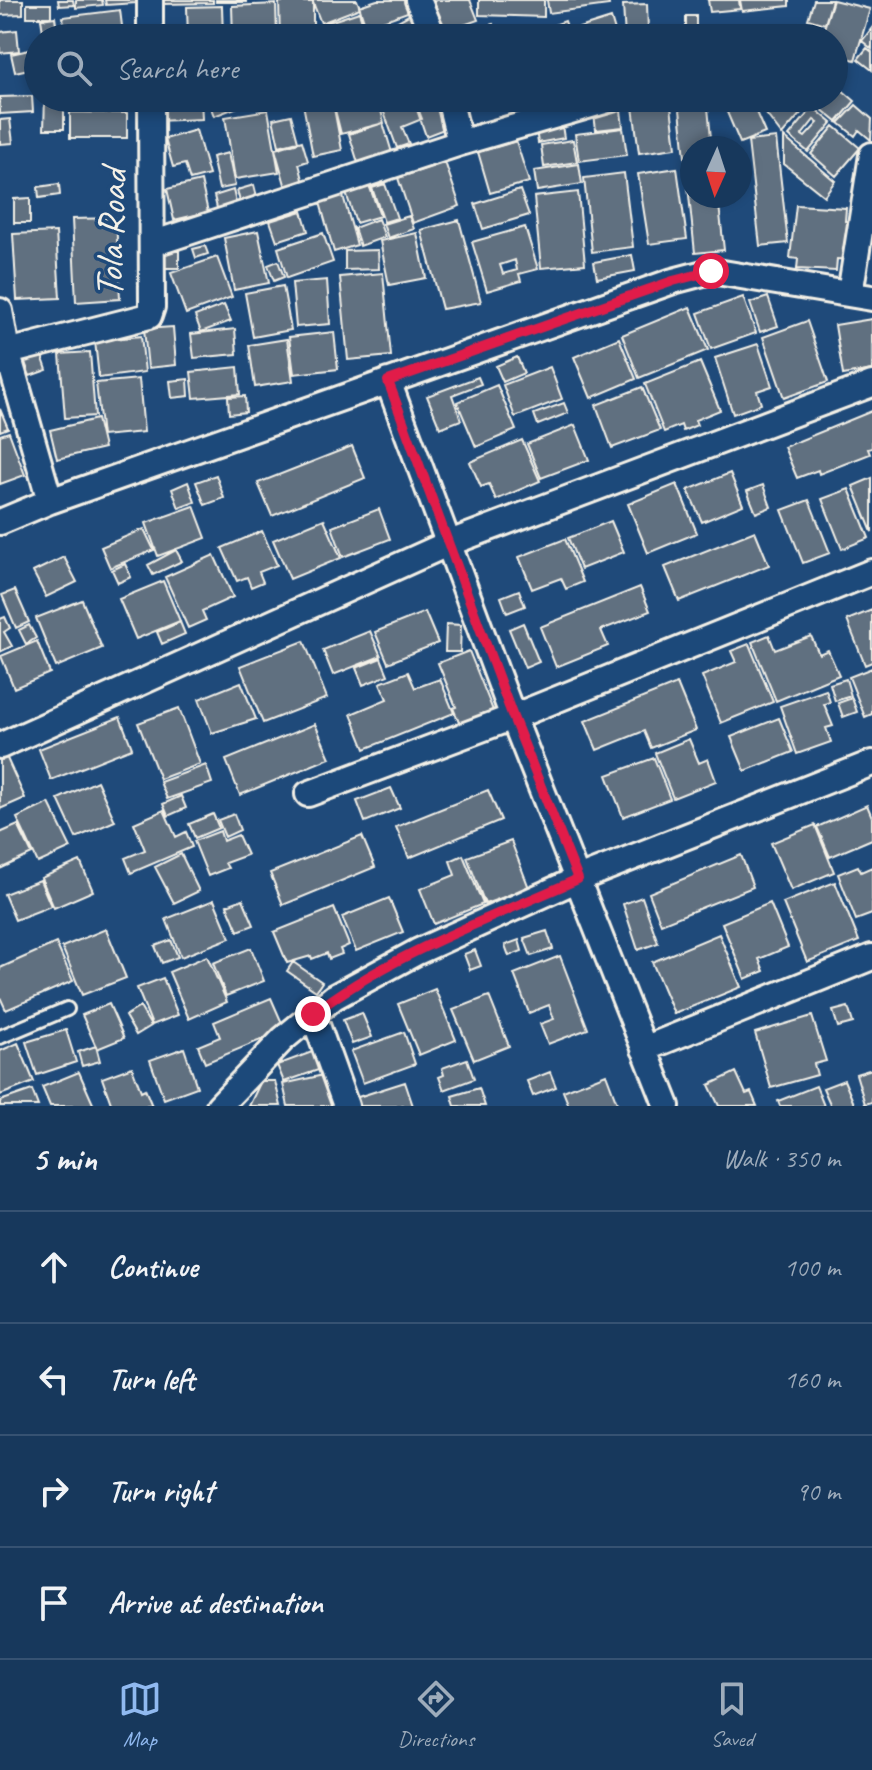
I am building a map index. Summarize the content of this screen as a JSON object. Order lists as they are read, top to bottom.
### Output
{
  "streets": {
    "street": ["Tola Road"]
  },
  "north": "bottom",
  "page": {
    "search": "Search here",
    "heading": ["5 min", "Walk · 350 m"],
    "list": [
      ["Continue", "100 m"],
      ["Turn left", "160 m"],
      ["Turn right", "90 m"],
      "Arrive at destination"
    ],
    "nav": ["Map", "Directions", "Saved"]
  }
}
